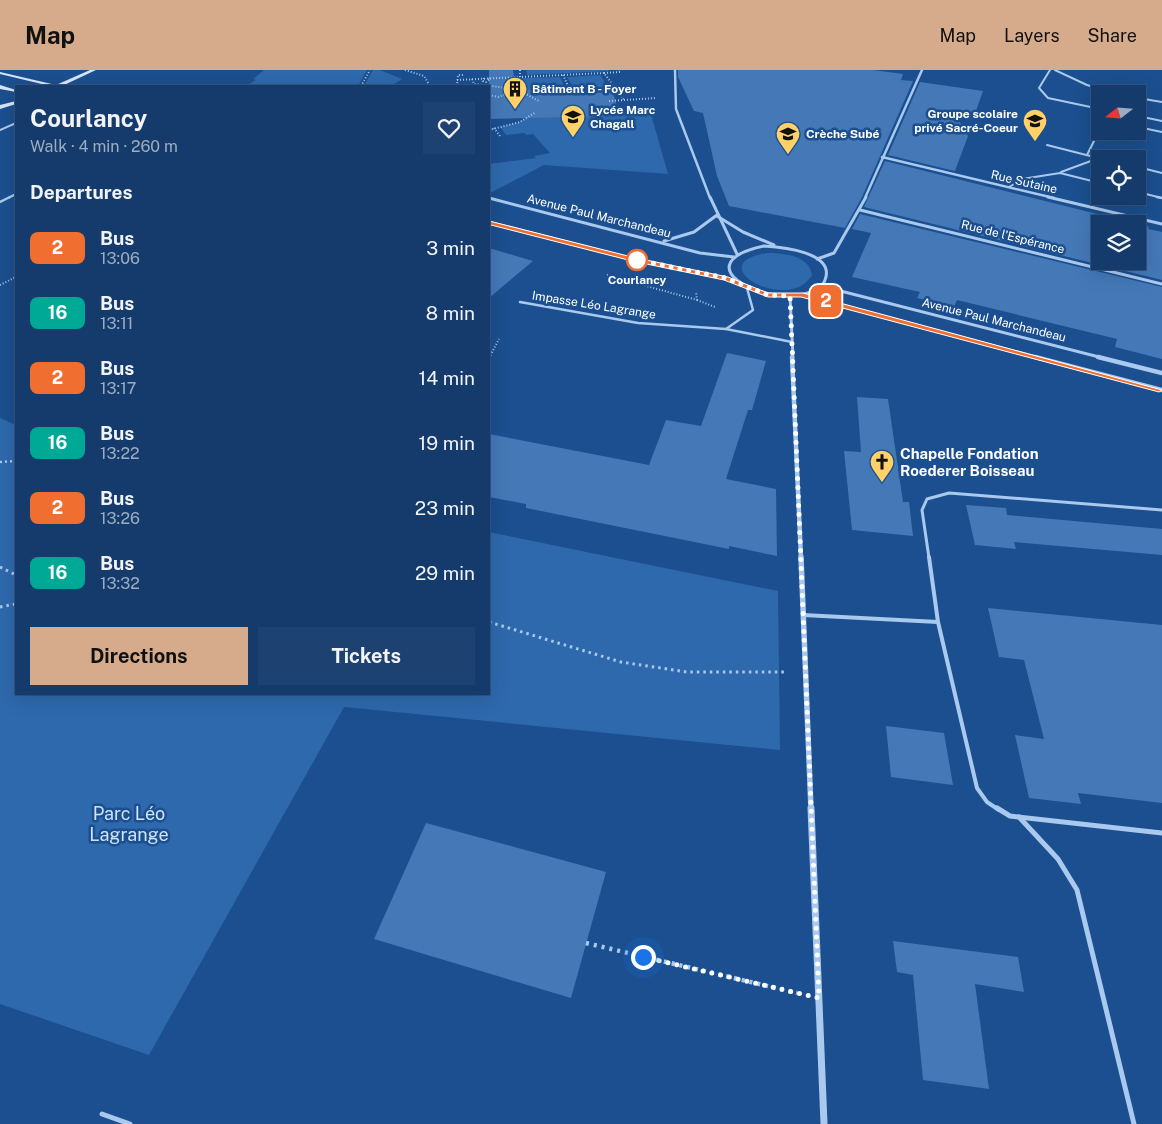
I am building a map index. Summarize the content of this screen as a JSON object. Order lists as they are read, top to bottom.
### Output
{
  "streets": {
    "street": ["Rue Sutaine", "Avenue Paul Marchandeau", "Rue de l'Espérance"],
    "lane": ["Impasse Léo Lagrange"]
  },
  "parks": ["Parc Léo Lagrange"],
  "places": {
    "building": ["Bâtiment B - Foyer"],
    "school or university": ["Lycée Marc Chagall", "Groupe scolaire privé Sacré-Coeur", "Crèche Subé"],
    "other": ["Courlancy"],
    "church": ["Chapelle Fondation Roederer Boisseau"]
  },
  "lines": ["bus line 2"],
  "north": "left",
  "page": {
    "header": "Map",
    "nav": ["Map", "Layers", "Share"],
    "on_map": "2",
    "heading": [
      ["Courlancy", "Walk · 4 min · 260 m"],
      "Departures"
    ],
    "list": [
      {
        "mark": "2",
        "name": "Bus",
        "note": "13:06",
        "value": "3 min"
      },
      {
        "mark": "16",
        "name": "Bus",
        "note": "13:11",
        "value": "8 min"
      },
      {
        "mark": "2",
        "name": "Bus",
        "note": "13:17",
        "value": "14 min"
      },
      {
        "mark": "16",
        "name": "Bus",
        "note": "13:22",
        "value": "19 min"
      },
      {
        "mark": "2",
        "name": "Bus",
        "note": "13:26",
        "value": "23 min"
      },
      {
        "mark": "16",
        "name": "Bus",
        "note": "13:32",
        "value": "29 min"
      }
    ],
    "buttons": ["Directions", "Tickets"]
  }
}
